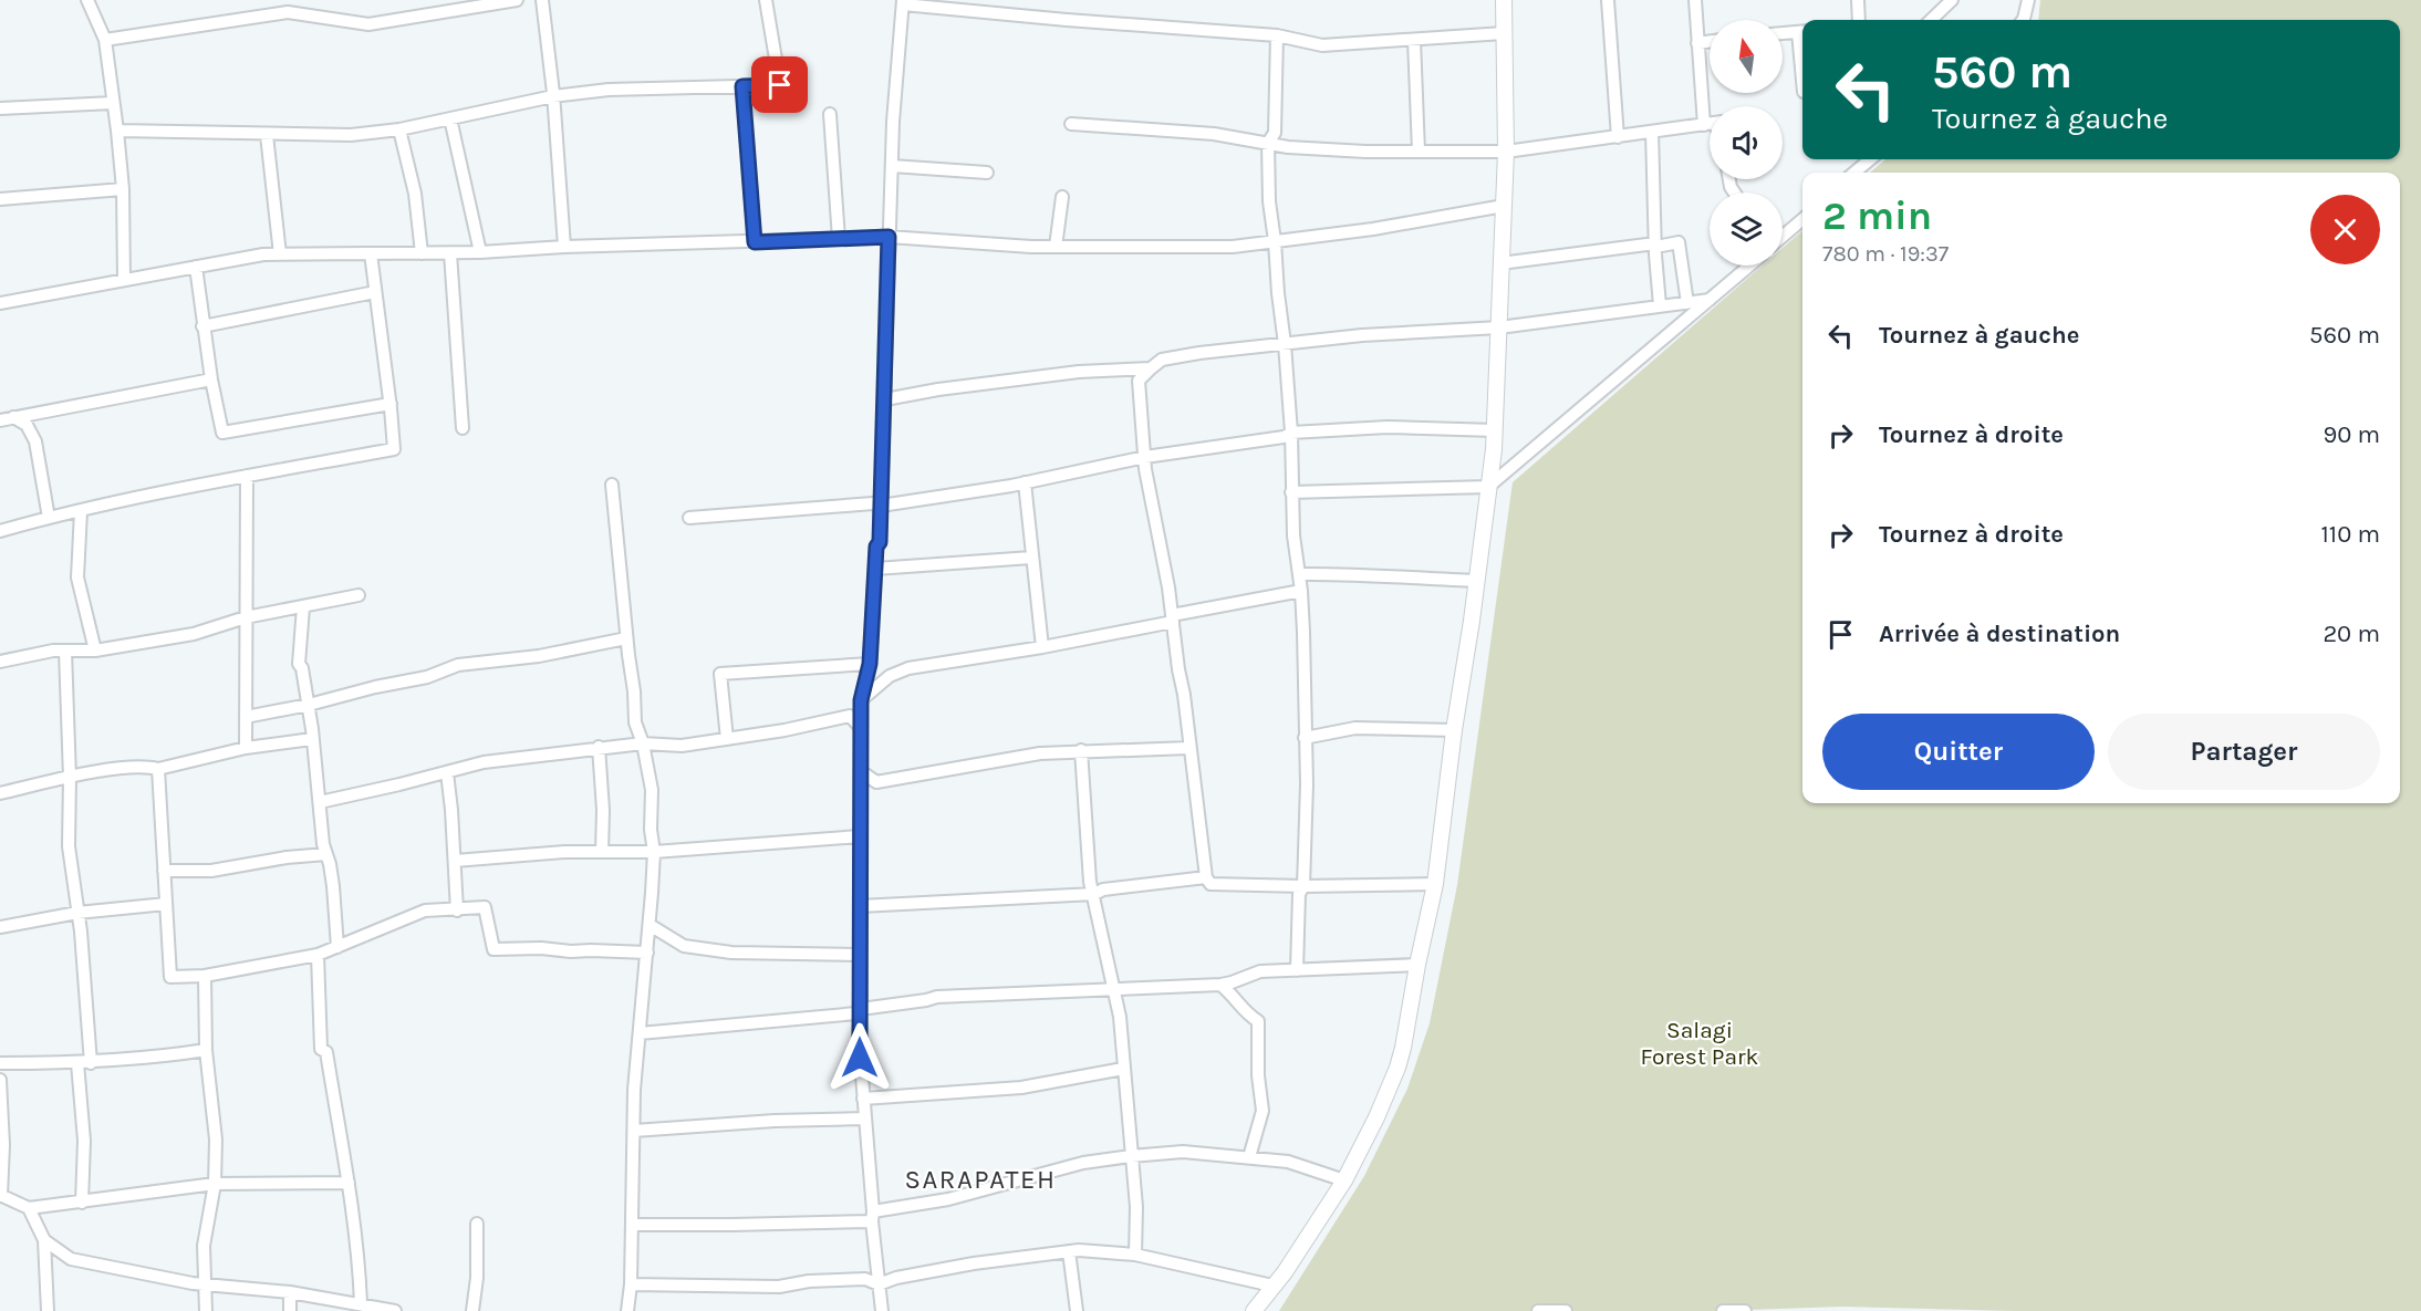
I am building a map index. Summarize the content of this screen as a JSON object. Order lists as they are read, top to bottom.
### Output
{
  "districts": ["SARAPATEH"],
  "parks": ["Salagi Forest Park"],
  "north": "top",
  "page": {
    "turn": ["560 m", "Tournez à gauche"],
    "heading": ["2 min", "780 m · 19:37"],
    "list": [
      {
        "name": "Tournez à gauche",
        "value": "560 m"
      },
      {
        "name": "Tournez à droite",
        "value": "90 m"
      },
      {
        "name": "Tournez à droite",
        "value": "110 m"
      },
      {
        "name": "Arrivée à destination",
        "value": "20 m"
      }
    ],
    "buttons": ["Quitter", "Partager"]
  }
}
